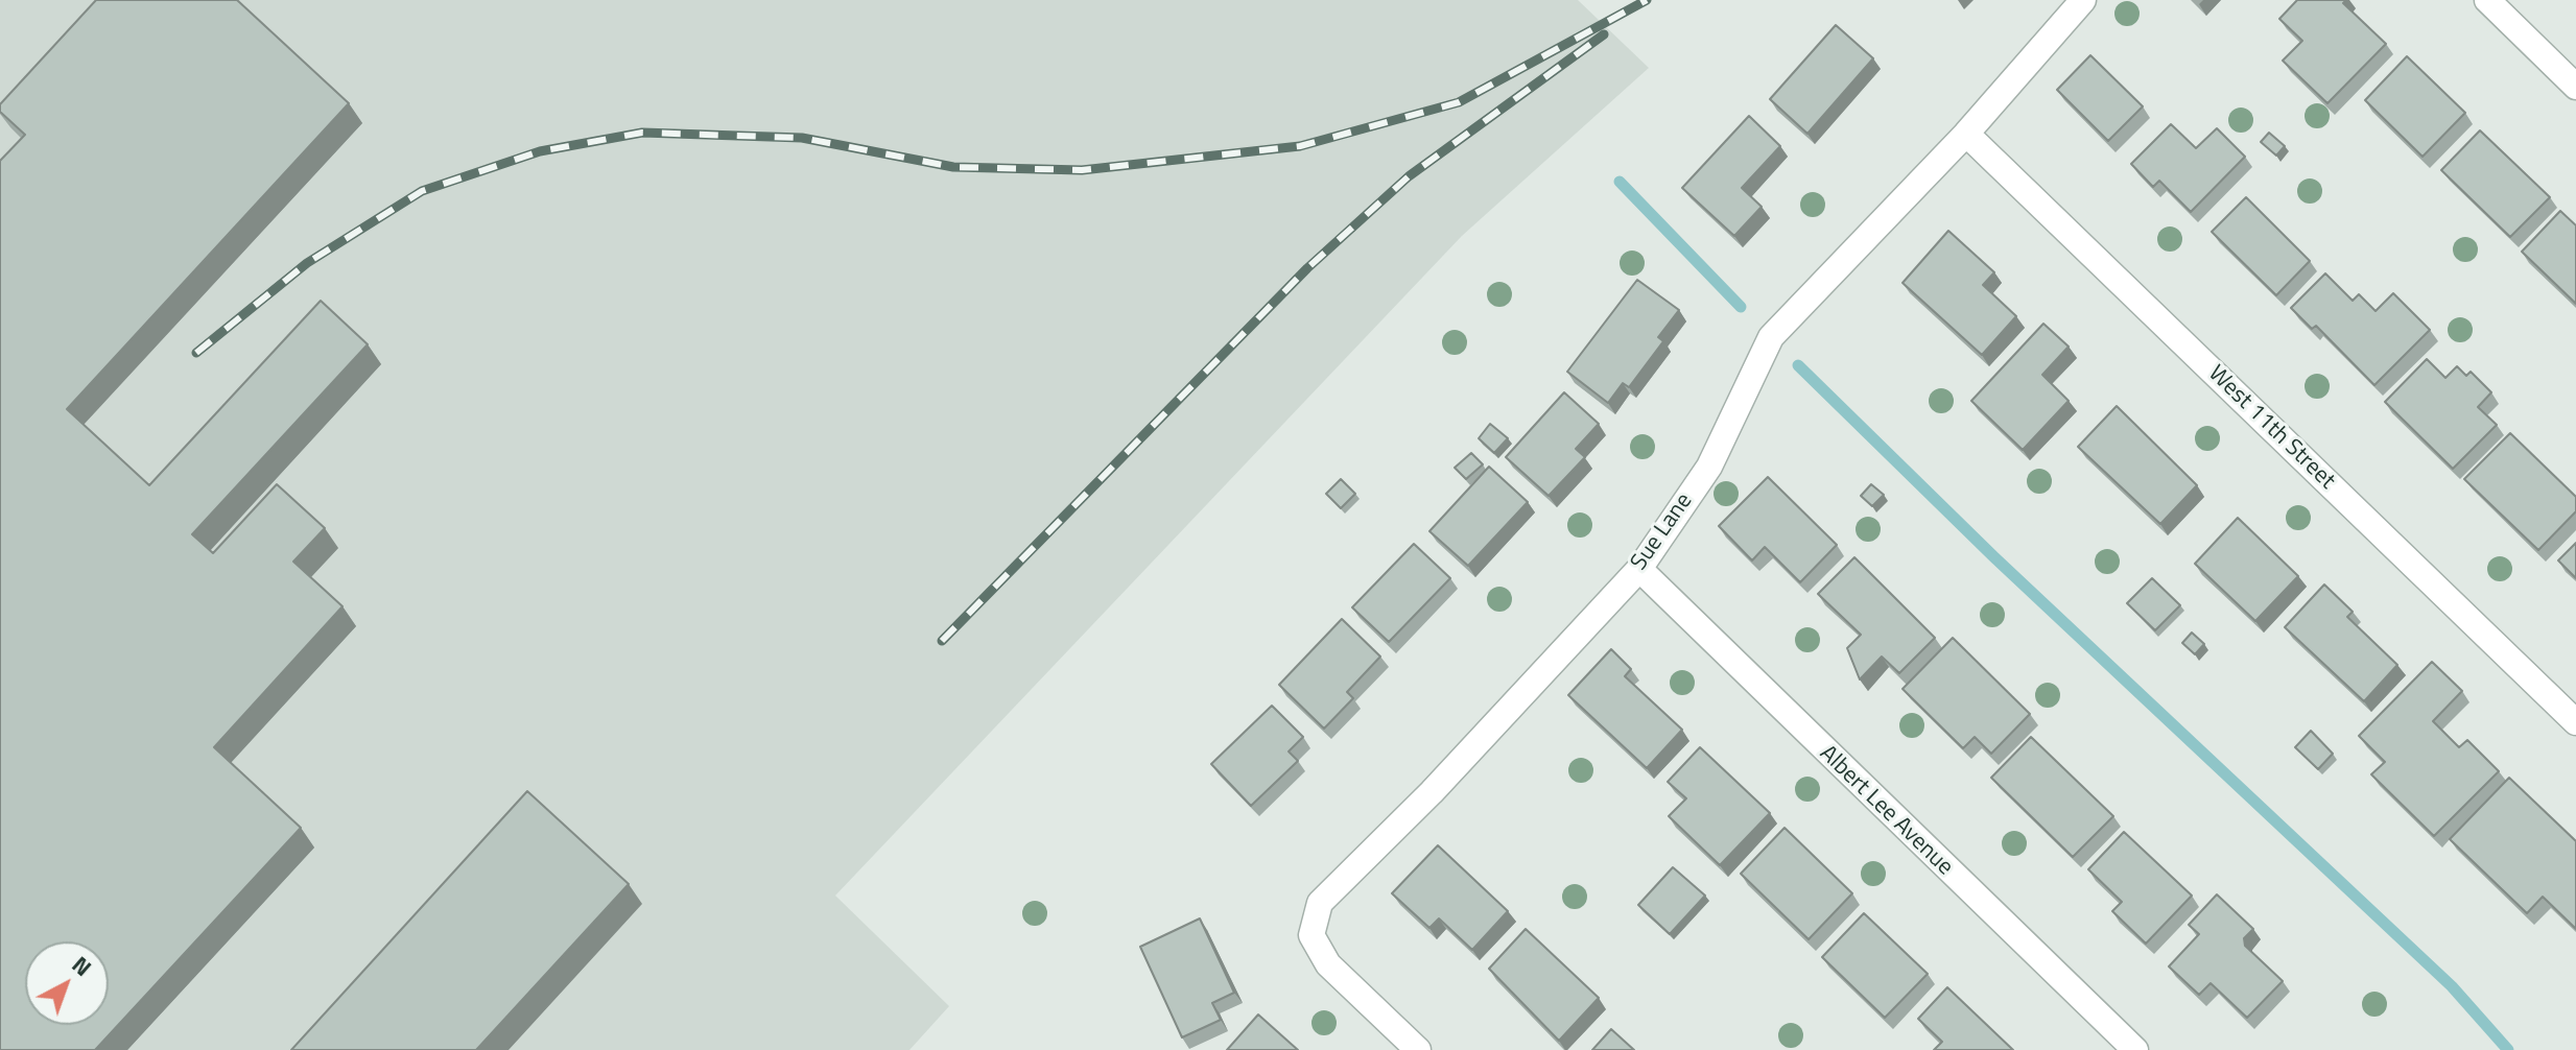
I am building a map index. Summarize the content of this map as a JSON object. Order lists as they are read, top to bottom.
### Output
{
  "streets": {
    "street": ["West 11th Street", "Sue Lane", "Albert Lee Avenue"]
  },
  "crossings": [
    ["West 11th Street", "Sue Lane"],
    ["Sue Lane", "Albert Lee Avenue"]
  ],
  "north": "top right"
}
